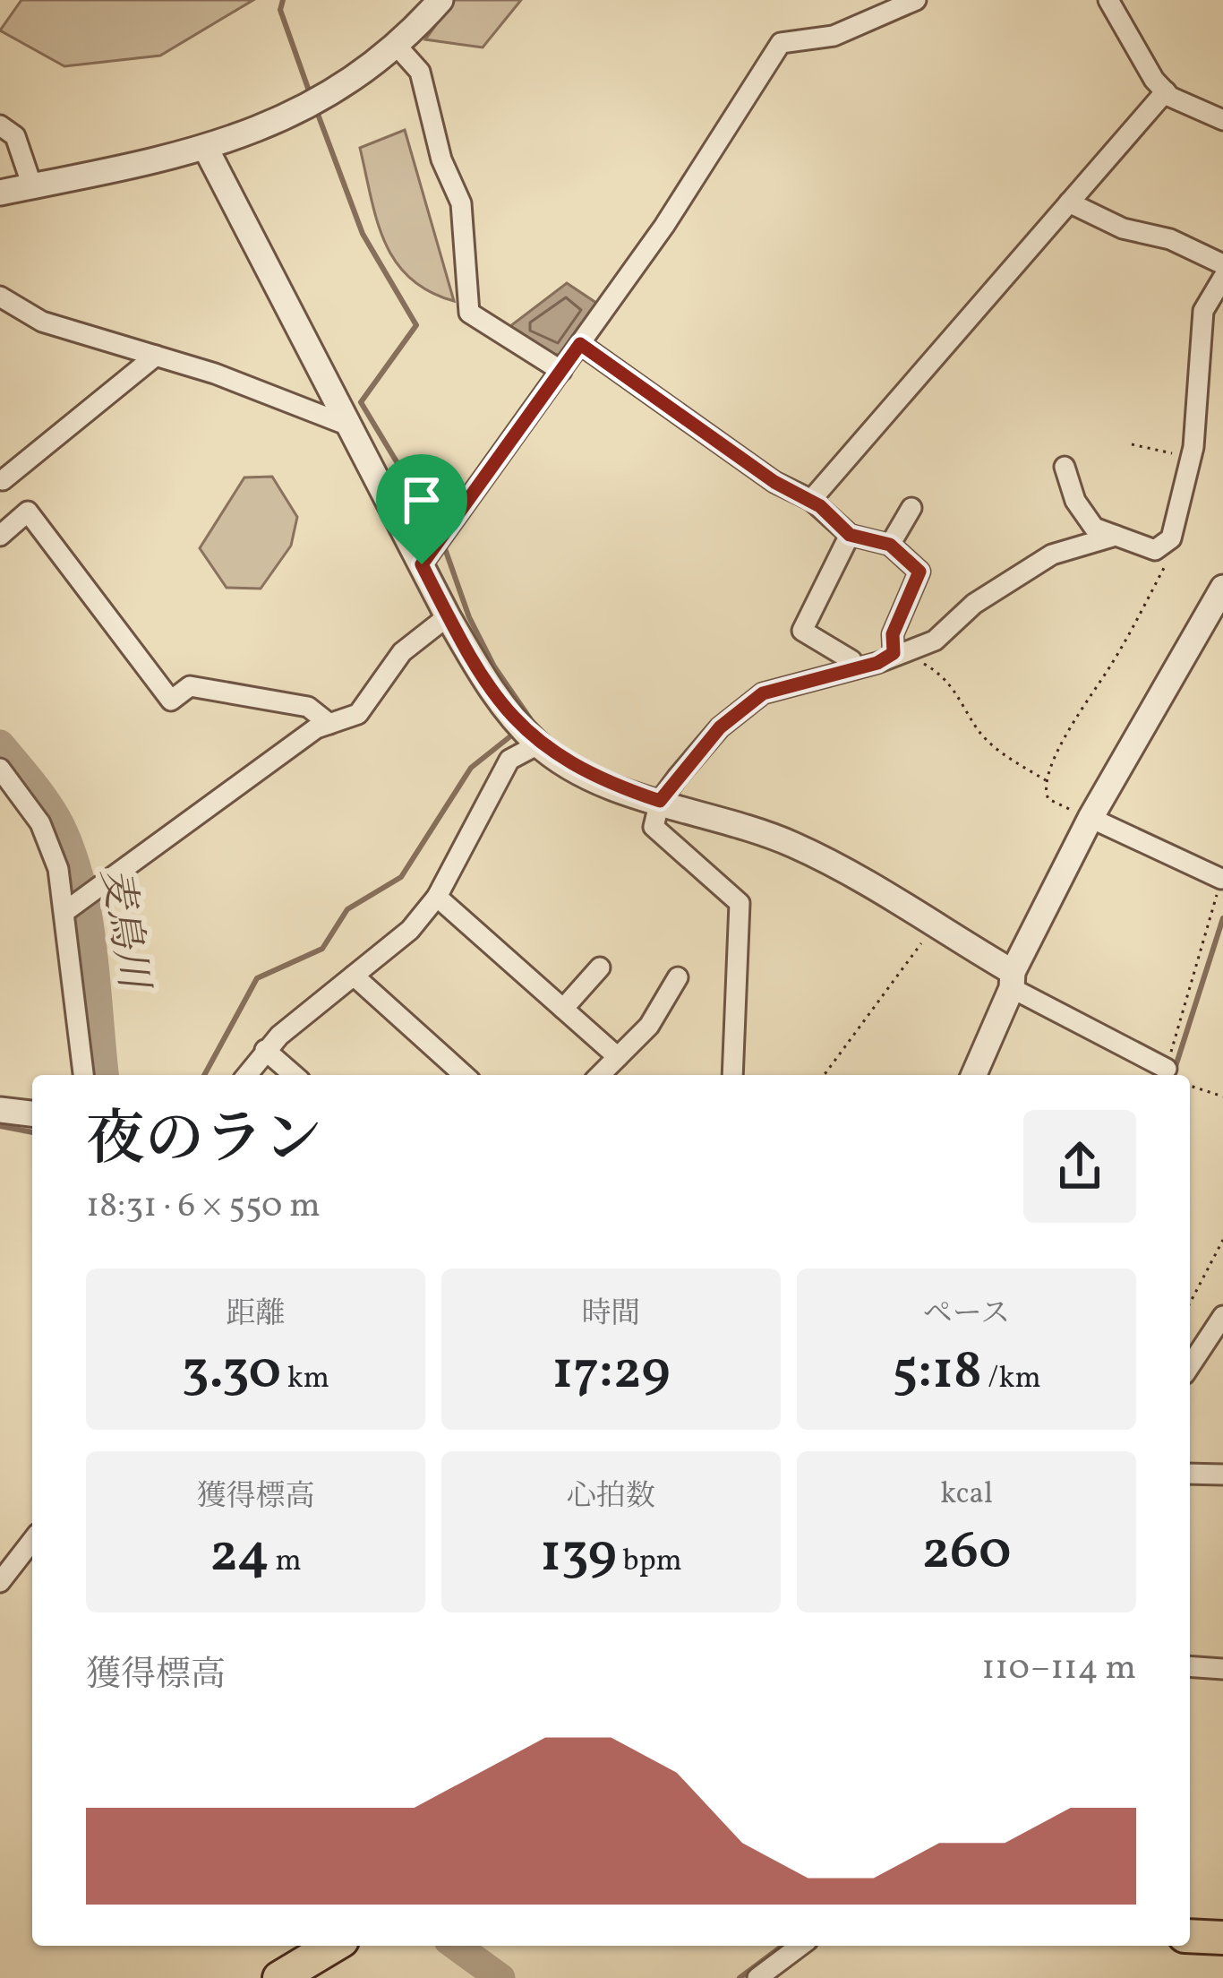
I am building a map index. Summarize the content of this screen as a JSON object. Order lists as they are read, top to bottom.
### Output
{
  "water": ["麦鳥川"],
  "page": {
    "heading": ["夜のラン", "18:31 · 6 × 550 m"],
    "stats": [
      ["距離", "3.30 km"],
      ["時間", "17:29"],
      ["ペース", "5:18 /km"],
      ["獲得標高", "24 m"],
      ["心拍数", "139 bpm"],
      ["kcal", "260"]
    ],
    "chart": ["獲得標高", "110–114 m"]
  }
}
